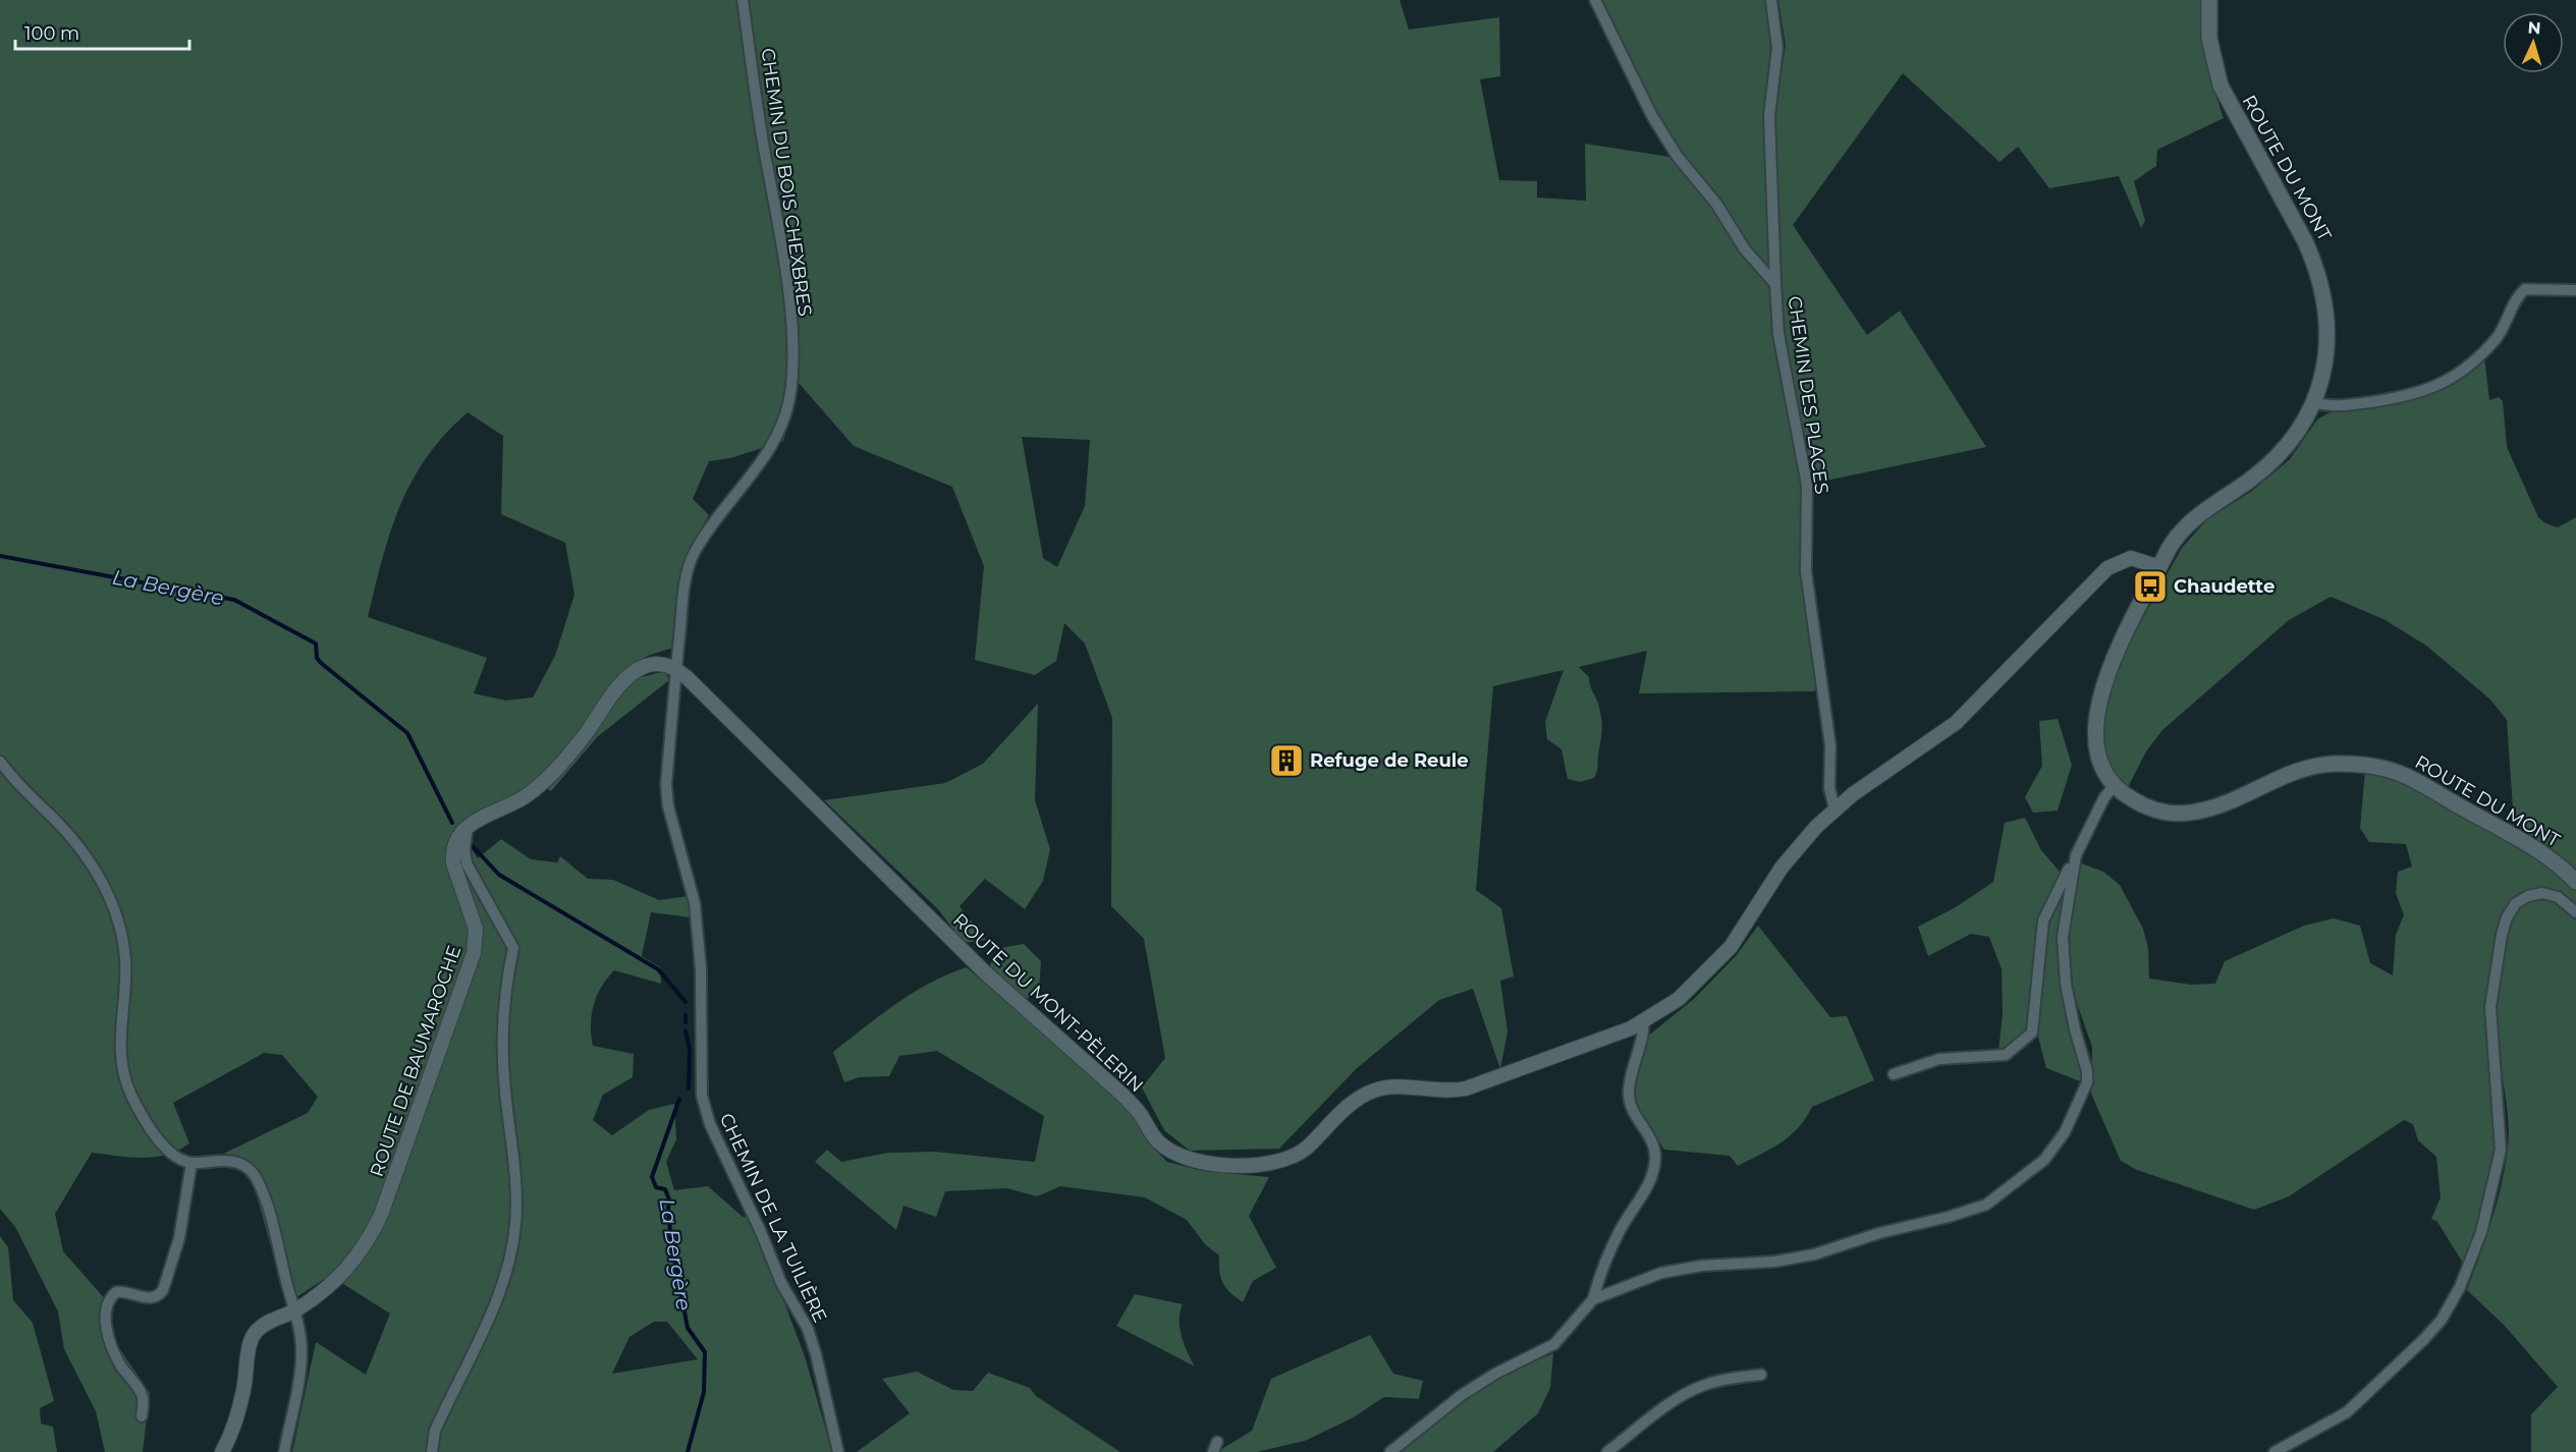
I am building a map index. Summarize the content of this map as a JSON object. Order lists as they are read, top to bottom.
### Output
{
  "streets": {
    "main road": ["ROUTE DU MONT"],
    "street": [
      "CHEMIN DU BOIS CHEXBRES",
      "CHEMIN DES PLACES",
      "ROUTE DU MONT-PÈLERIN",
      "ROUTE DE BAUMAROCHE",
      "CHEMIN DE LA TUILIÈRE"
    ]
  },
  "crossings": [
    ["ROUTE DU MONT", "ROUTE DU MONT-PÈLERIN"],
    ["CHEMIN DU BOIS CHEXBRES", "ROUTE DU MONT-PÈLERIN"],
    ["CHEMIN DU BOIS CHEXBRES", "CHEMIN DE LA TUILIÈRE"],
    ["CHEMIN DES PLACES", "ROUTE DU MONT-PÈLERIN"],
    ["ROUTE DU MONT-PÈLERIN", "CHEMIN DE LA TUILIÈRE"]
  ],
  "water": ["La Bergère"],
  "places": {
    "bus stop": ["Chaudette"],
    "building": ["Refuge de Reule"]
  },
  "scale_bar": "100 m",
  "north": "top"
}
